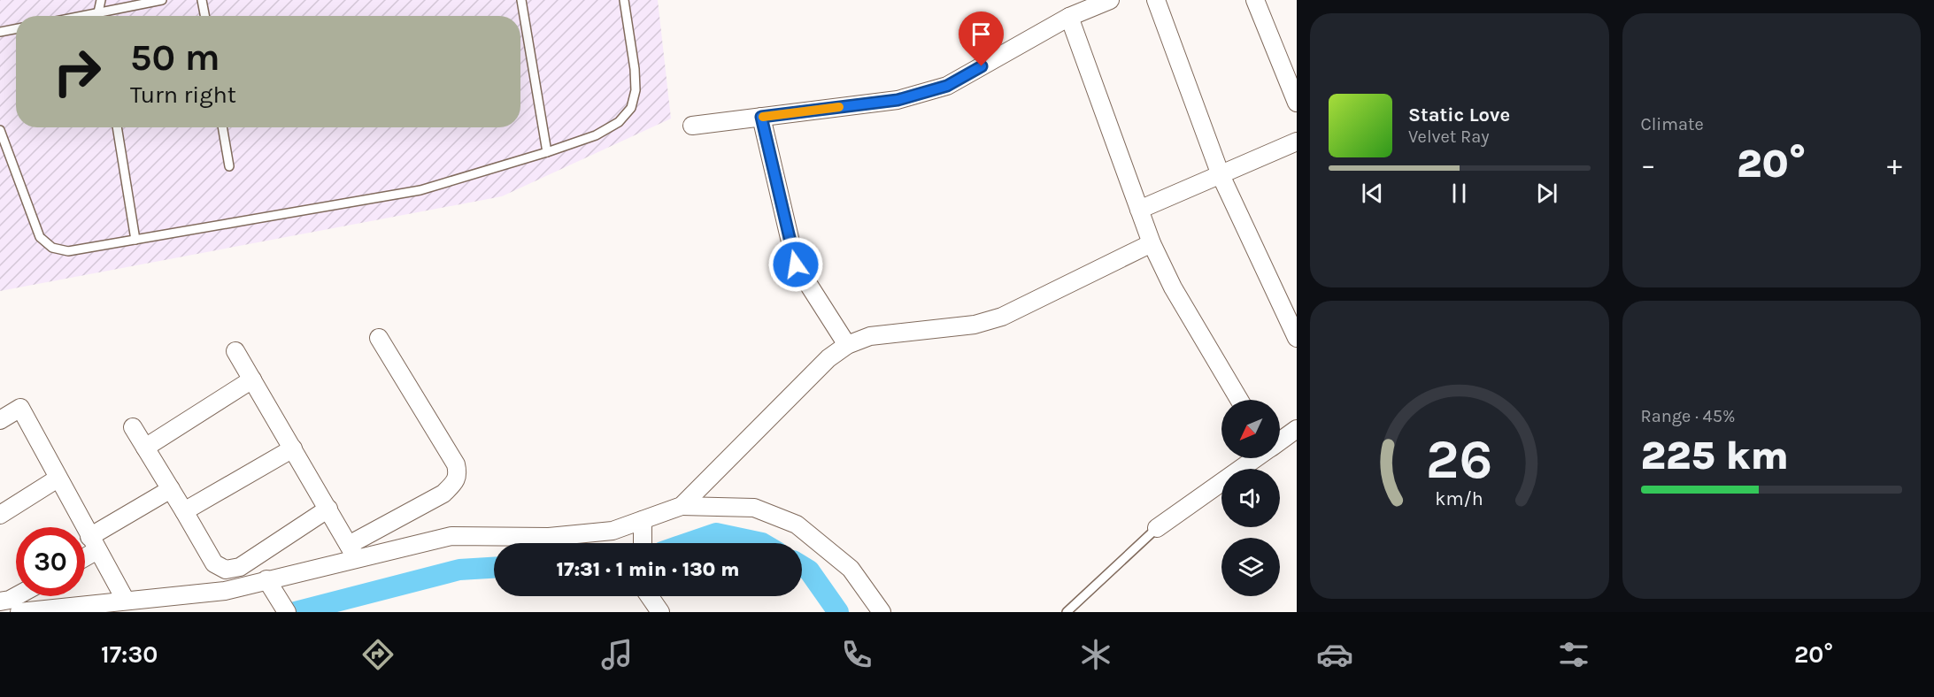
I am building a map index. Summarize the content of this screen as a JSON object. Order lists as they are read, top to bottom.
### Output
{
  "north": "bottom left",
  "page": {
    "tile": [
      "Climate",
      ["Range · 45%", "225 km"]
    ],
    "turn": ["50 m", "Turn right"],
    "song": ["Static Love", "Velvet Ray"],
    "heat": ["−", "20°", "+"],
    "limit": "30",
    "trip": "17:31 · 1 min · 130 m",
    "tabs": ["17:30", "20°"],
    "gauge": ["26", "km/h"]
  }
}
